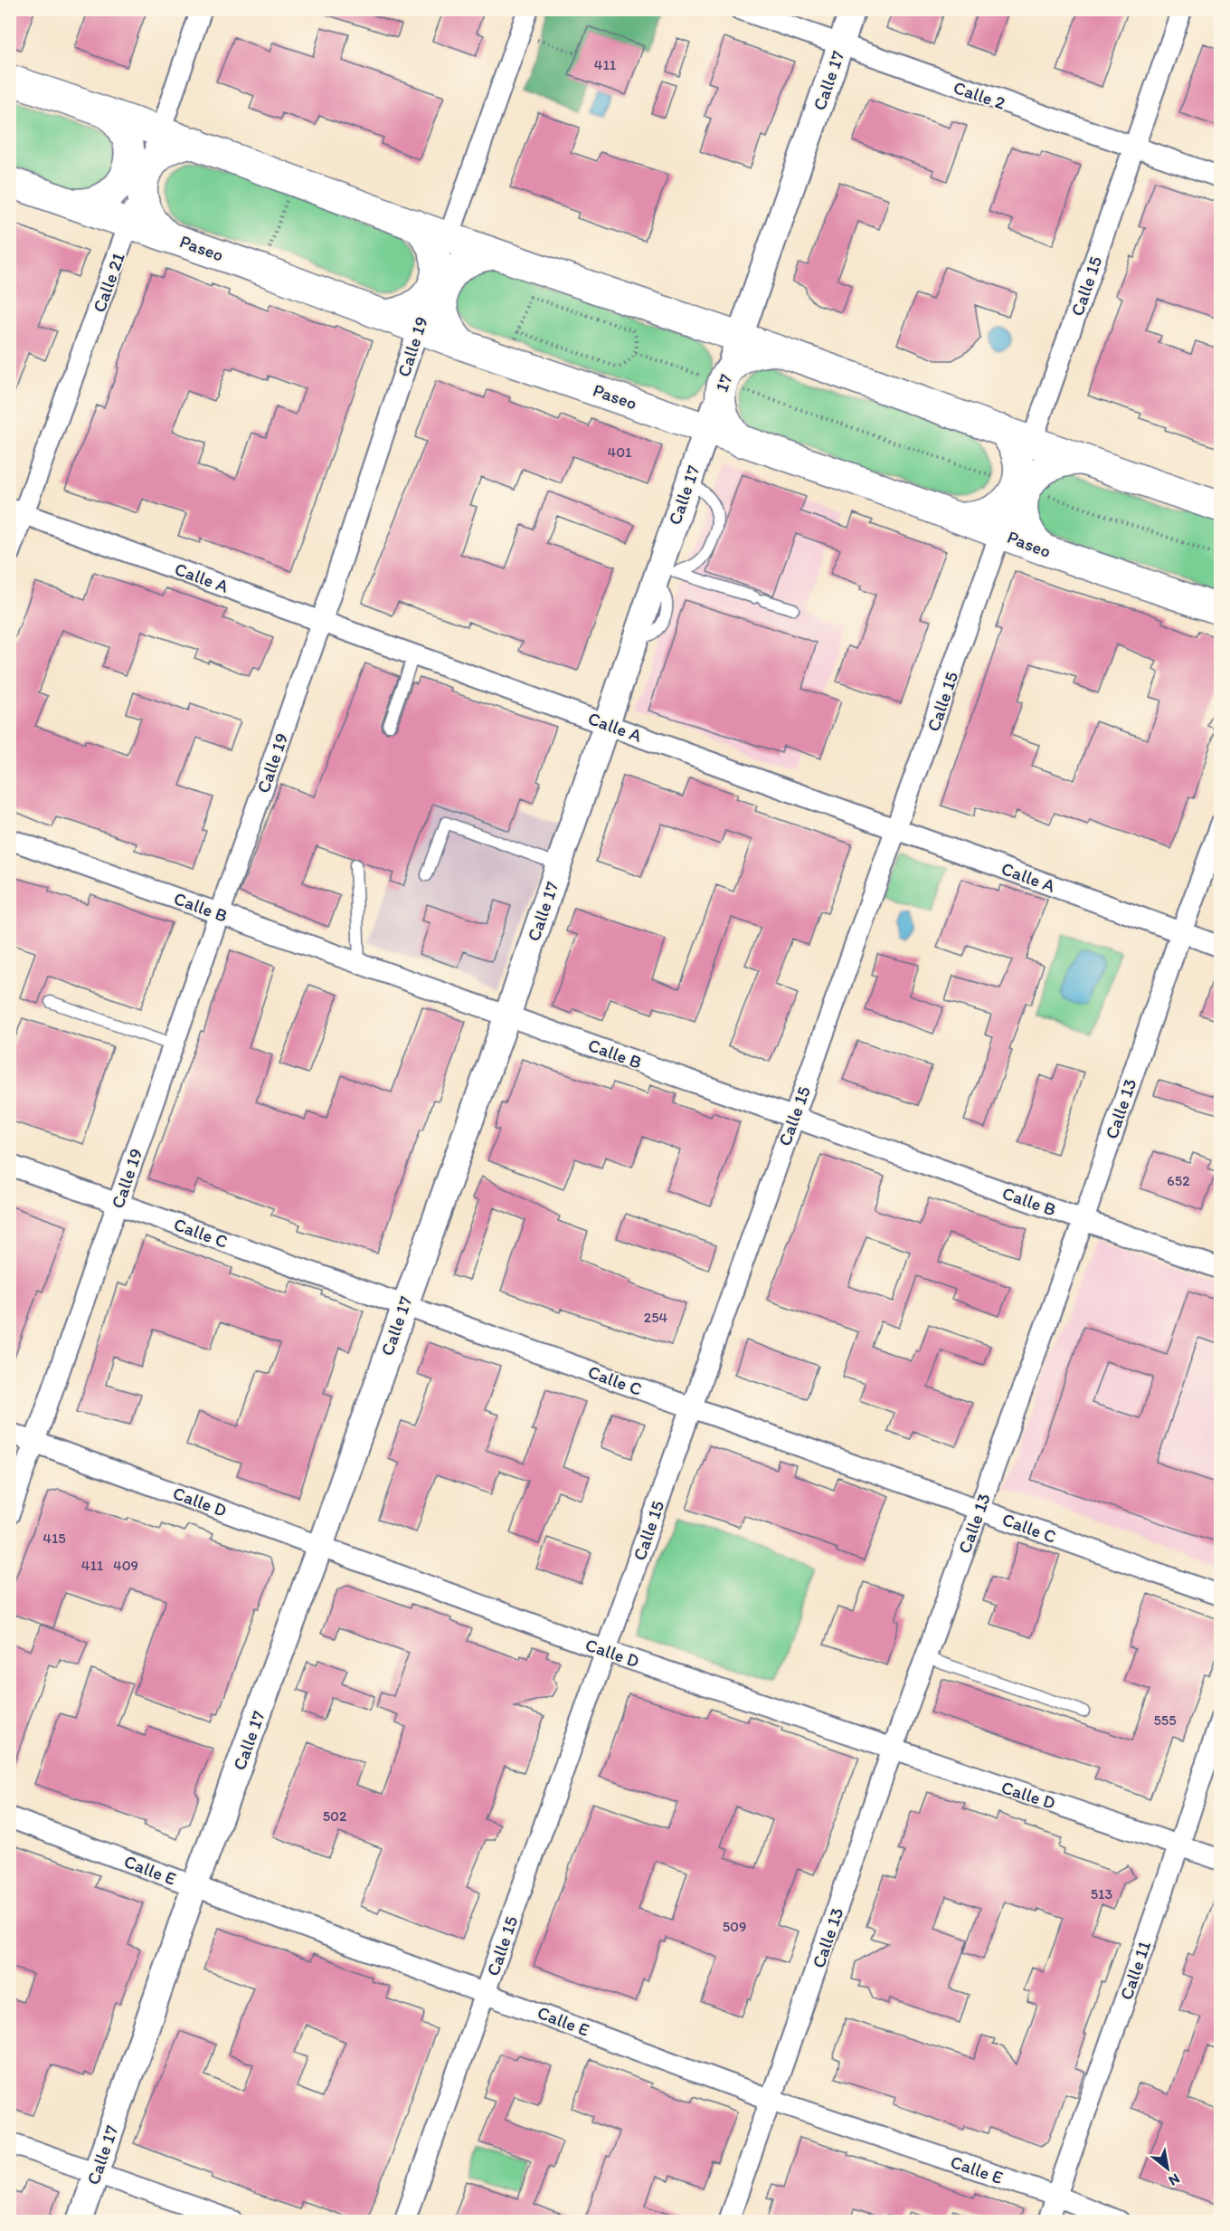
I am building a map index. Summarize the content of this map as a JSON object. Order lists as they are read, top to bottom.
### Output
{
  "streets": {
    "main road": ["Paseo"],
    "street": [
      "Calle 17",
      "Calle 2",
      "Calle 21",
      "Calle 15",
      "Calle 19",
      "17",
      "Calle A",
      "Calle B",
      "Calle 13",
      "Calle C",
      "Calle D",
      "Calle E",
      "Calle 11"
    ]
  },
  "crossings": [
    ["Calle 17", "Calle 2"],
    ["Calle 17", "Paseo"],
    ["Calle 17", "17"],
    ["Calle 17", "Calle A"],
    ["Calle 17", "Calle B"],
    ["Calle 17", "Calle C"],
    ["Calle 17", "Calle D"],
    ["Calle 17", "Calle E"],
    ["Calle 2", "Calle 15"],
    ["Paseo", "Calle 21"],
    ["Paseo", "Calle 15"],
    ["Paseo", "Calle 19"],
    ["Paseo", "17"],
    ["Calle 21", "Calle A"],
    ["Calle 15", "Calle A"],
    ["Calle 15", "Calle B"],
    ["Calle 15", "Calle C"],
    ["Calle 15", "Calle D"],
    ["Calle 15", "Calle E"],
    ["Calle 19", "Calle A"],
    ["Calle 19", "Calle B"],
    ["Calle 19", "Calle C"],
    ["Calle 19", "Calle D"],
    ["Calle A", "Calle 13"],
    ["Calle B", "Calle 13"],
    ["Calle 13", "Calle C"],
    ["Calle 13", "Calle D"],
    ["Calle 13", "Calle E"],
    ["Calle D", "Calle 11"],
    ["Calle E", "Calle 11"]
  ],
  "house_numbers": [
    "411",
    "401",
    "652",
    "254",
    "415",
    "411",
    "409",
    "555",
    "502",
    "513",
    "509"
  ],
  "north": "bottom right"
}
